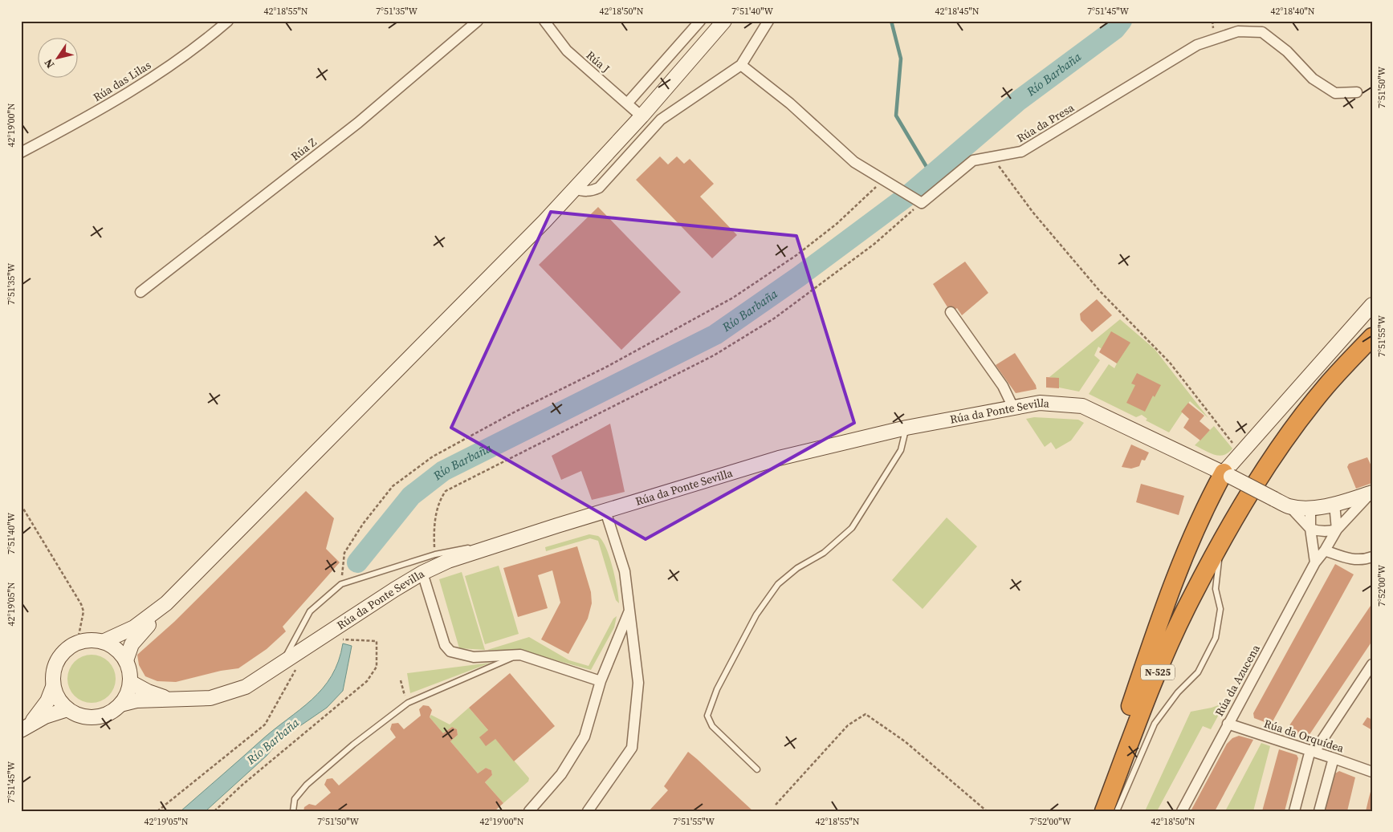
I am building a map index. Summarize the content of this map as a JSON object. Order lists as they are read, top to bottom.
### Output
{
  "streets": {
    "highway": ["N-525"],
    "street": [
      "Rúa J",
      "Rúa das Lilas",
      "Rúa da Presa",
      "Rúa Z",
      "Rúa da Ponte Sevilla",
      "Rúa da Azucena",
      "Rúa da Orquídea"
    ]
  },
  "crossings": [
    ["Rúa da Ponte Sevilla", "N-525"],
    ["Rúa da Azucena", "Rúa da Orquídea"]
  ],
  "water": ["Río Barbaña"],
  "north": "bottom left",
  "coordinates": [
    "42°18'55\"N",
    "7°51'35\"W",
    "42°18'50\"N",
    "7°51'40\"W",
    "42°18'45\"N",
    "7°51'45\"W",
    "42°18'40\"N",
    "7°51'50\"W",
    "42°19'00\"N",
    "7°51'55\"W",
    "7°52'00\"W",
    "42°19'05\"N"
  ]
}
